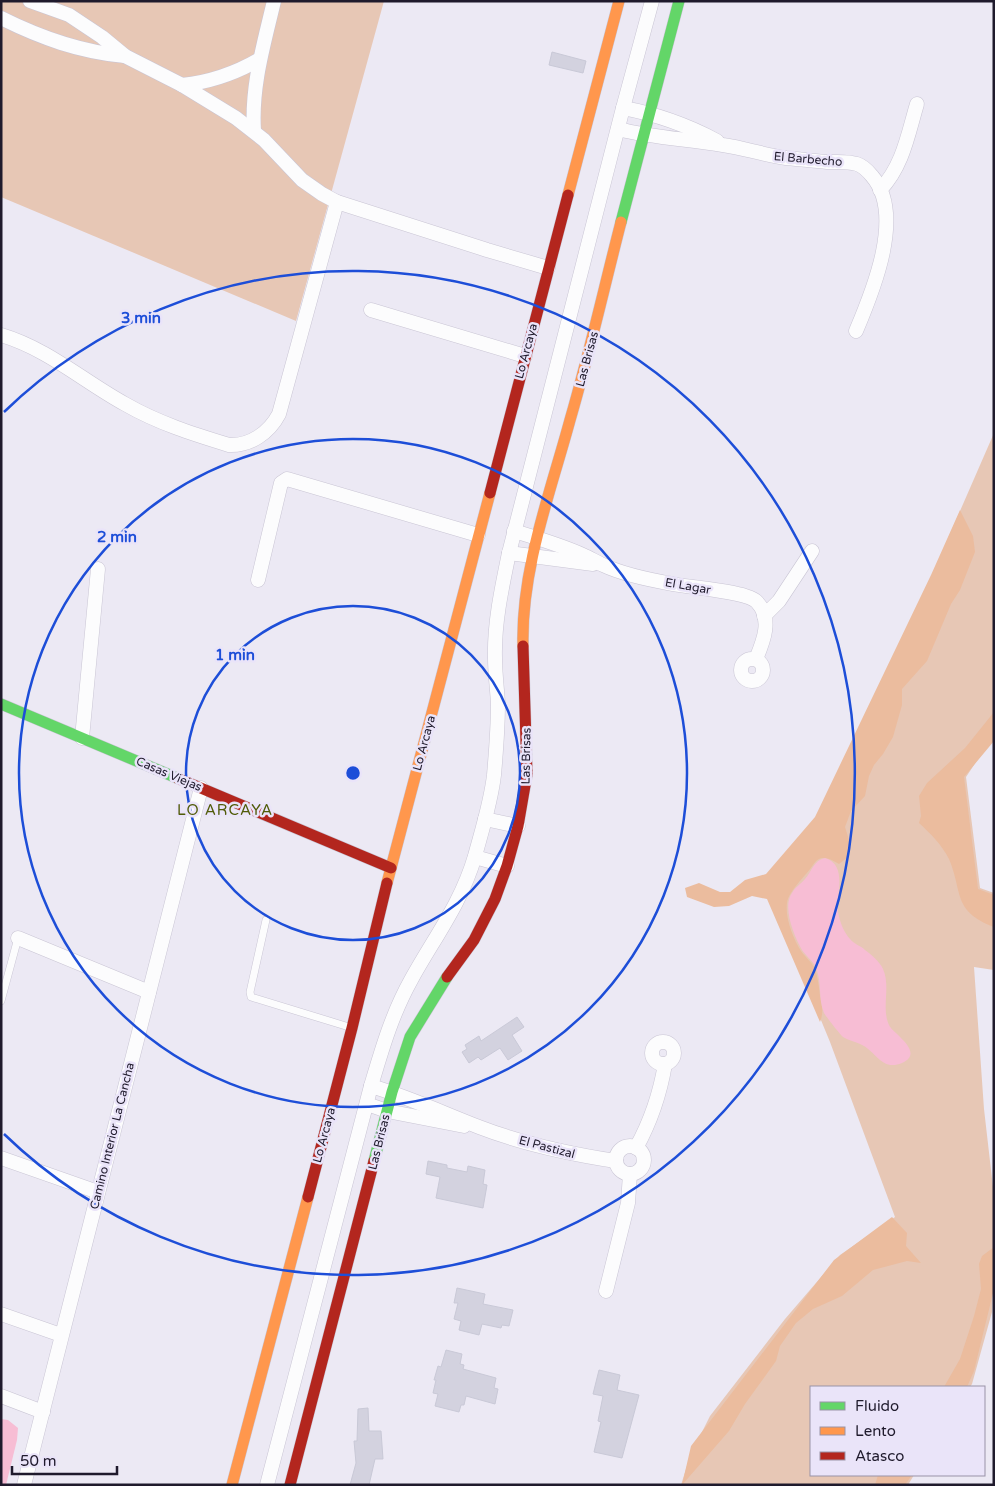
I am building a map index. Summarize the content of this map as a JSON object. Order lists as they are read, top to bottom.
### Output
{
  "streets": {
    "street": [
      "El Barbecho",
      "Lo Arcaya",
      "Las Brisas",
      "El Lagar",
      "Casas Viejas",
      "Camino Interior La Cancha",
      "El Pastizal"
    ]
  },
  "crossings": [
    ["El Barbecho", "Las Brisas"],
    ["Lo Arcaya", "Casas Viejas"],
    ["Casas Viejas", "Camino Interior La Cancha"]
  ],
  "districts": ["LO ARCAYA"],
  "legend": ["Fluido", "Lento", "Atasco"],
  "scale_bar": "50 m",
  "rings": ["3 min", "2 min", "1 min"]
}
